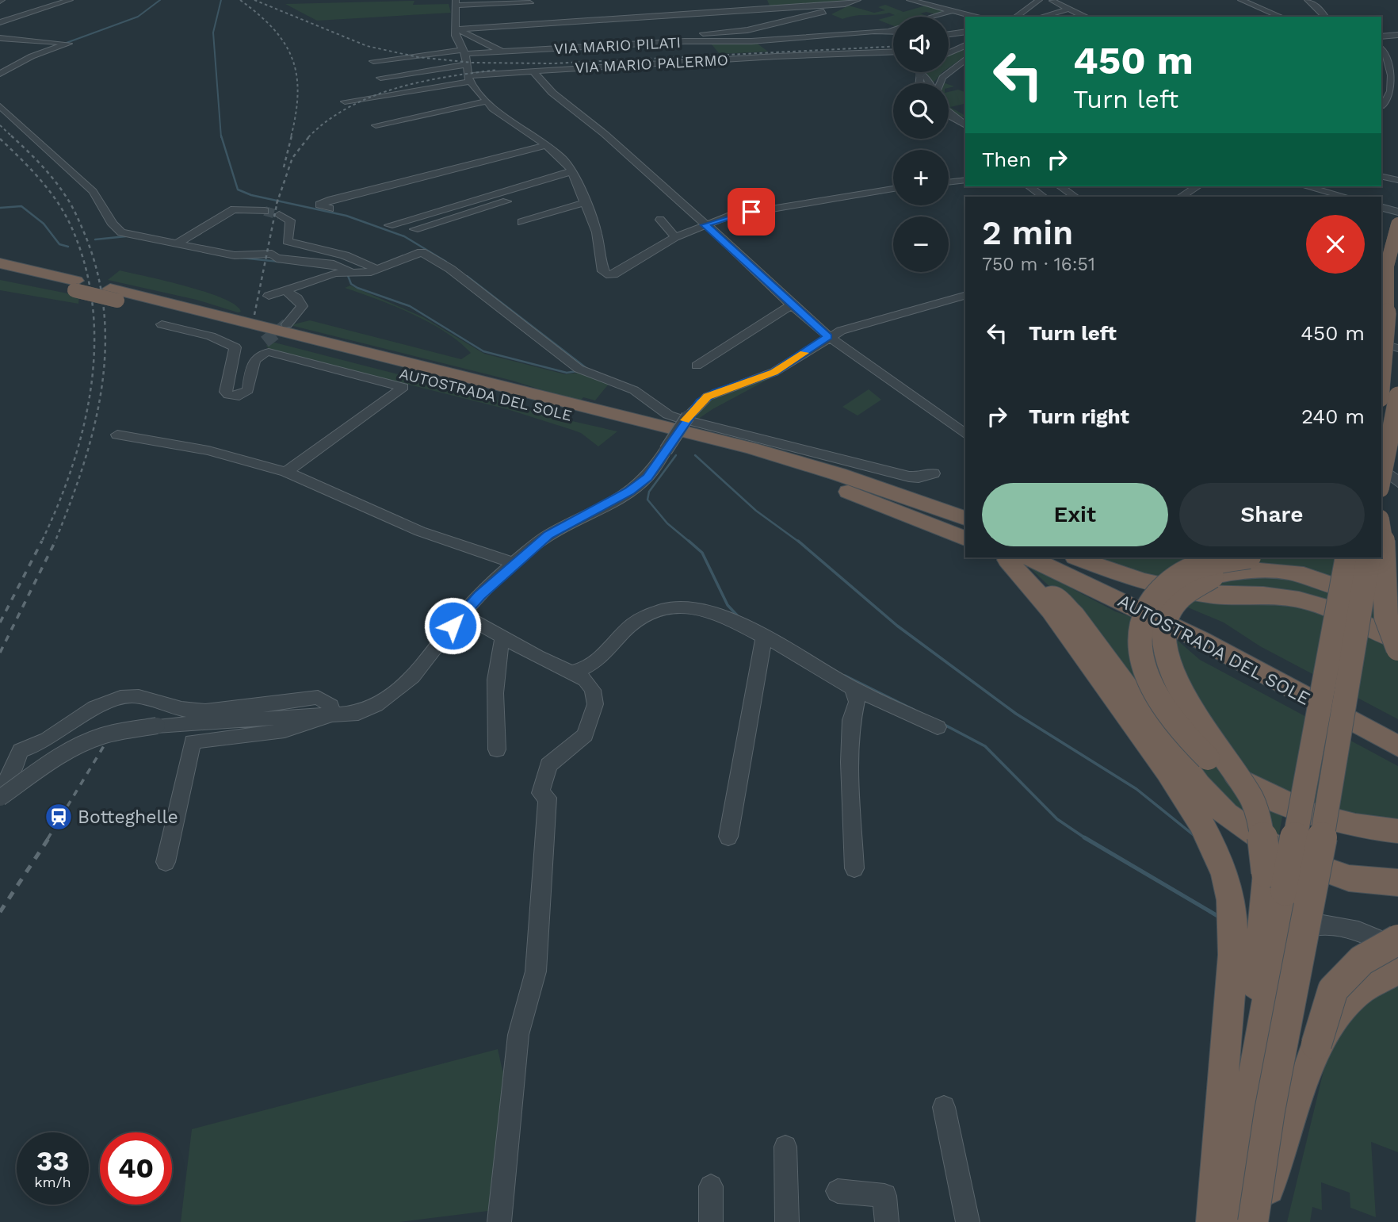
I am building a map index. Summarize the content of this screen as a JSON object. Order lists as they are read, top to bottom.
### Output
{
  "streets": {
    "highway": ["AUTOSTRADA DEL SOLE"],
    "street": ["VIA MARIO PILATI", "VIA MARIO PALERMO"]
  },
  "places": {
    "station": ["Botteghelle"]
  },
  "page": {
    "map_buttons": ["+", "−"],
    "turn": ["450 m", "Turn left"],
    "then": "Then",
    "heading": ["2 min", "750 m · 16:51"],
    "list": [
      {
        "name": "Turn left",
        "value": "450 m"
      },
      {
        "name": "Turn right",
        "value": "240 m"
      }
    ],
    "buttons": ["Exit", "Share"],
    "speed": "33 km/h",
    "limit": "40"
  }
}
